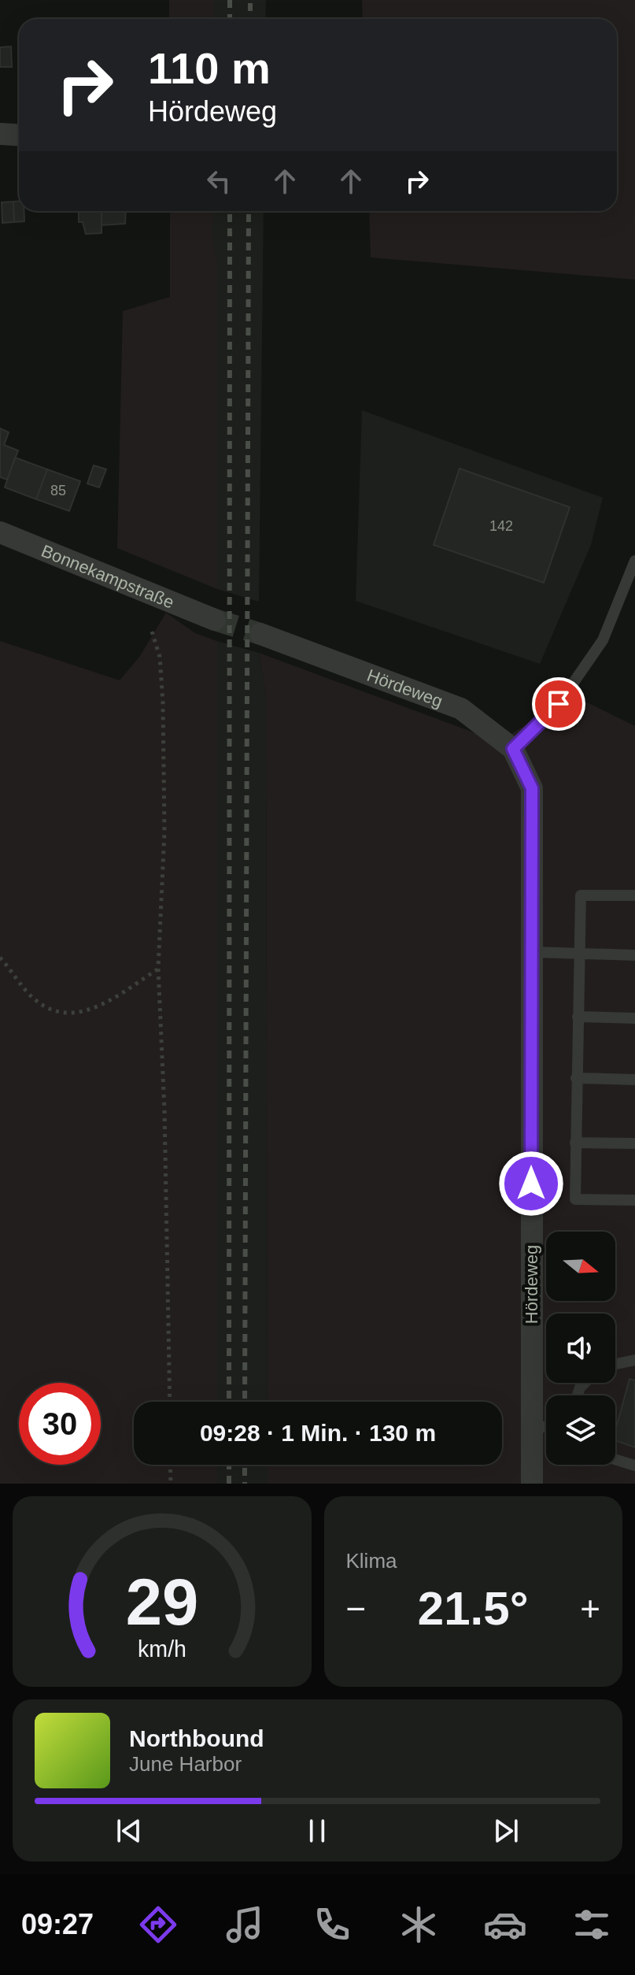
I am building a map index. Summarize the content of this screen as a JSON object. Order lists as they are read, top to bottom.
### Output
{
  "streets": {
    "street": ["Bonnekampstraße", "Hördeweg"]
  },
  "house_numbers": ["85", "142"],
  "north": "right",
  "page": {
    "turn": ["110 m", "Hördeweg"],
    "limit": "30",
    "trip": "09:28 · 1 Min. · 130 m",
    "tile": "Klima",
    "heat": ["−", "21.5°", "+"],
    "song": ["Northbound", "June Harbor"],
    "tabs": "09:27",
    "gauge": ["29", "km/h"]
  }
}
